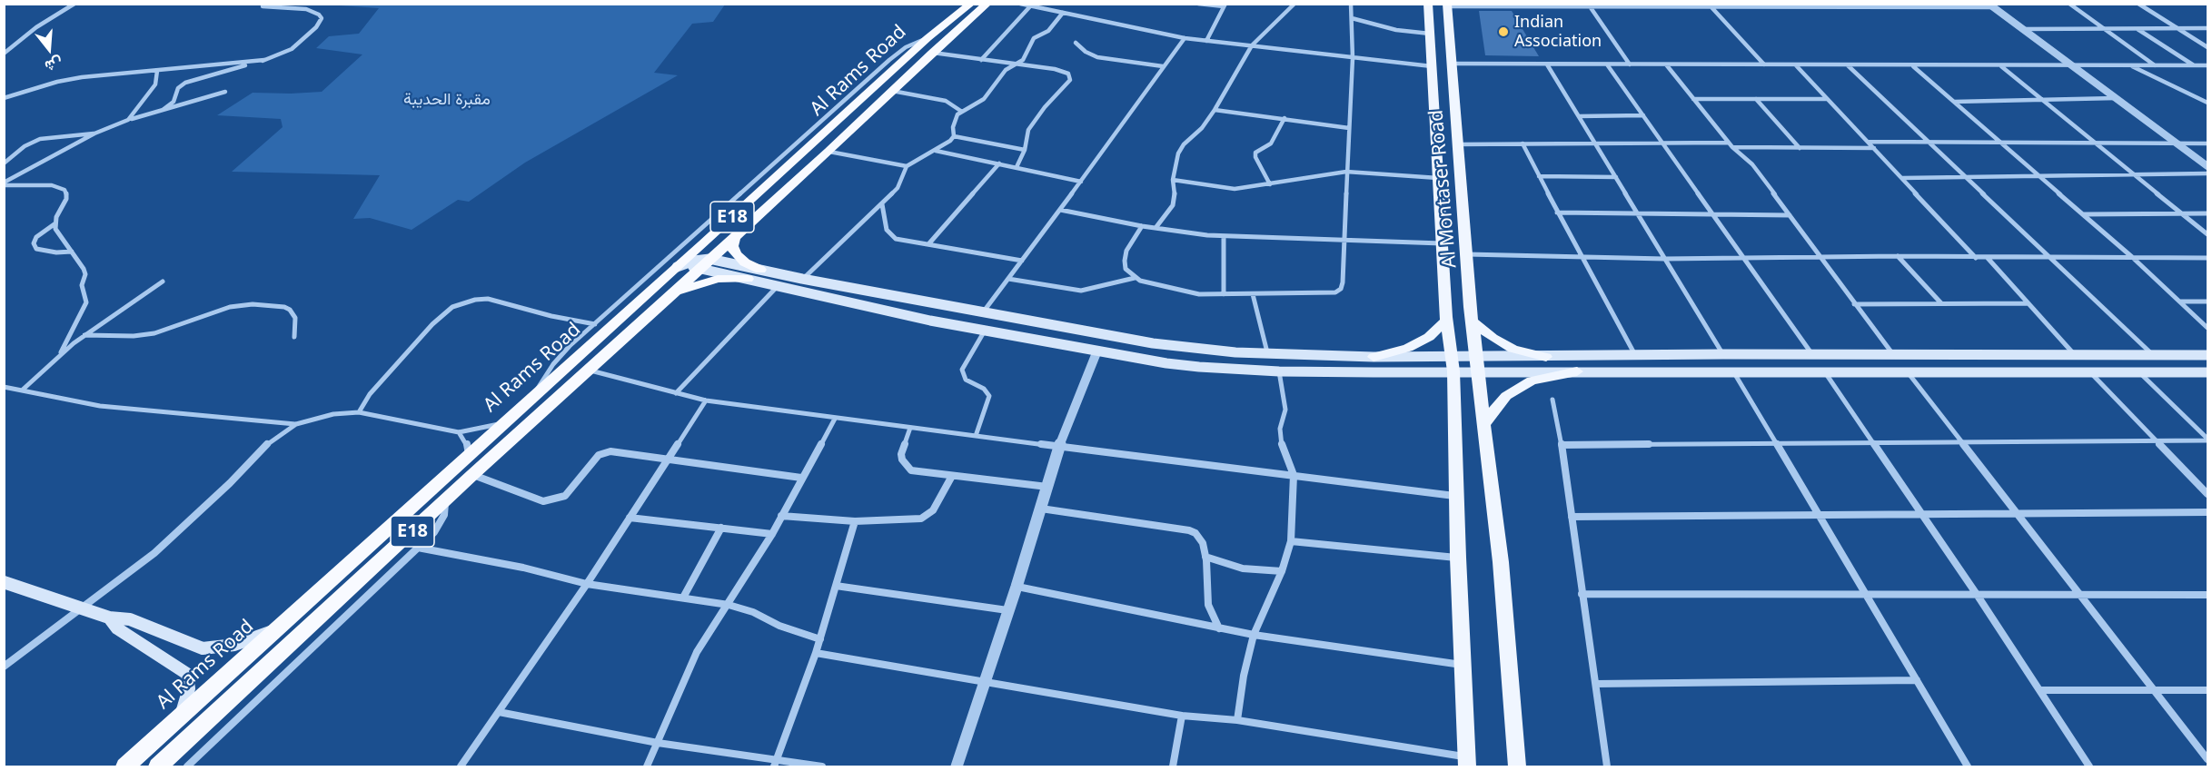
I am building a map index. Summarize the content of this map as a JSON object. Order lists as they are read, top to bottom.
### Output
{
  "streets": {
    "highway": ["Al Rams Road", "E18"],
    "main road": ["Al Montaser Road"]
  },
  "parks": ["مقبرة الحديبة"],
  "places": ["Indian Association"],
  "north": "bottom"
}
